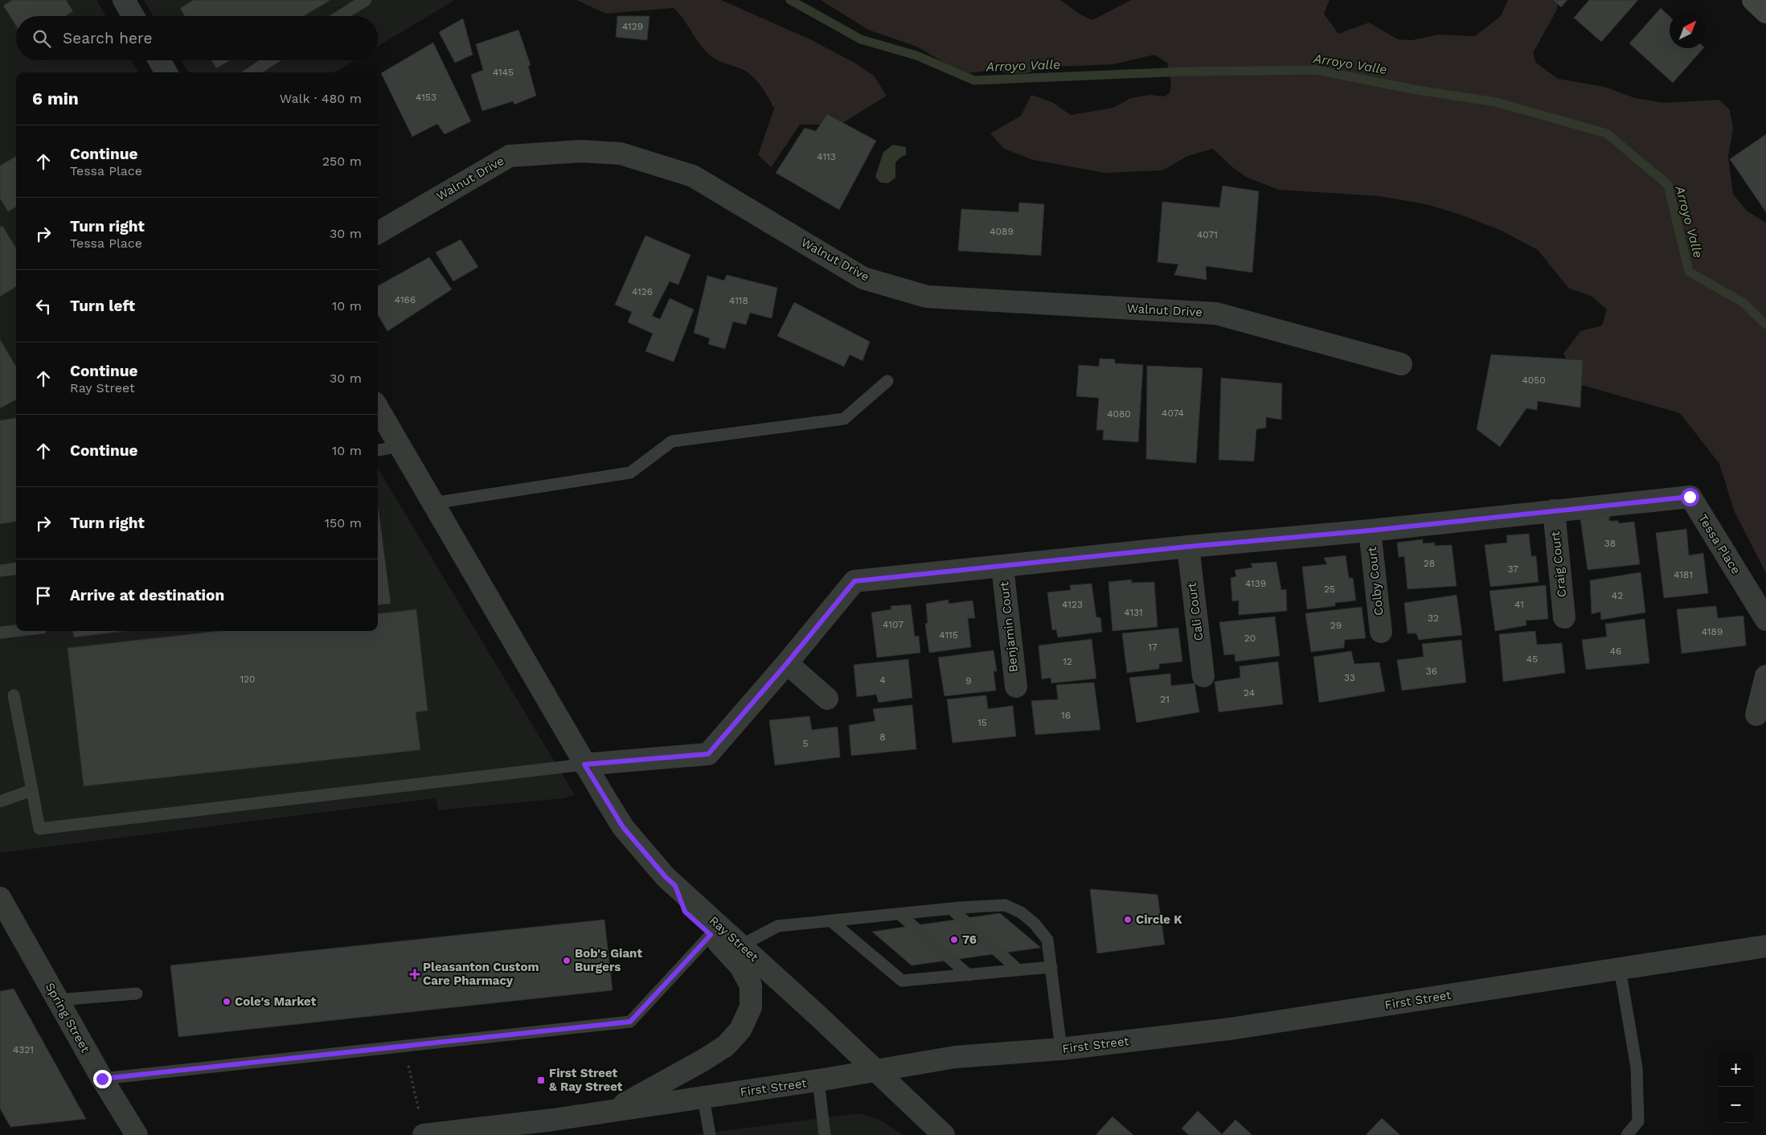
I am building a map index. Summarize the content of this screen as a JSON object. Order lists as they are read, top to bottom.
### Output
{
  "streets": {
    "street": [
      "Walnut Drive",
      "Tessa Place",
      "Craig Court",
      "Colby Court",
      "Cali Court",
      "Benjamin Court",
      "Ray Street",
      "First Street",
      "Spring Street"
    ]
  },
  "crossings": [
    ["Tessa Place", "Craig Court"],
    ["Tessa Place", "Colby Court"],
    ["Tessa Place", "Cali Court"],
    ["Tessa Place", "Benjamin Court"],
    ["Tessa Place", "Ray Street"],
    ["Ray Street", "First Street"]
  ],
  "water": ["Arroyo Valle"],
  "places": {
    "other": [
      "Circle K",
      "76",
      "Bob's Giant Burgers",
      "Cole's Market"
    ],
    "health": ["Pleasanton Custom Care Pharmacy"],
    "transit": ["First Street & Ray Street"]
  },
  "house_numbers": [
    "4129",
    "4145",
    "4153",
    "4113",
    "4089",
    "4071",
    "4126",
    "4166",
    "4118",
    "4050",
    "4074",
    "4080",
    "38",
    "28",
    "37",
    "4181",
    "4139",
    "25",
    "42",
    "4123",
    "41",
    "4131",
    "32",
    "4107",
    "29",
    "4189",
    "4115",
    "20",
    "17",
    "46",
    "45",
    "12",
    "36",
    "33",
    "120",
    "4",
    "9",
    "24",
    "21",
    "16",
    "15",
    "8",
    "5",
    "4321"
  ],
  "north": "top right",
  "page": {
    "search": "Search here",
    "heading": ["6 min", "Walk · 480 m"],
    "list": [
      ["Continue", "Tessa Place", "250 m"],
      ["Turn right", "Tessa Place", "30 m"],
      ["Turn left", "10 m"],
      ["Continue", "Ray Street", "30 m"],
      ["Continue", "10 m"],
      ["Turn right", "150 m"],
      "Arrive at destination"
    ],
    "map_buttons": ["+", "−"]
  }
}
